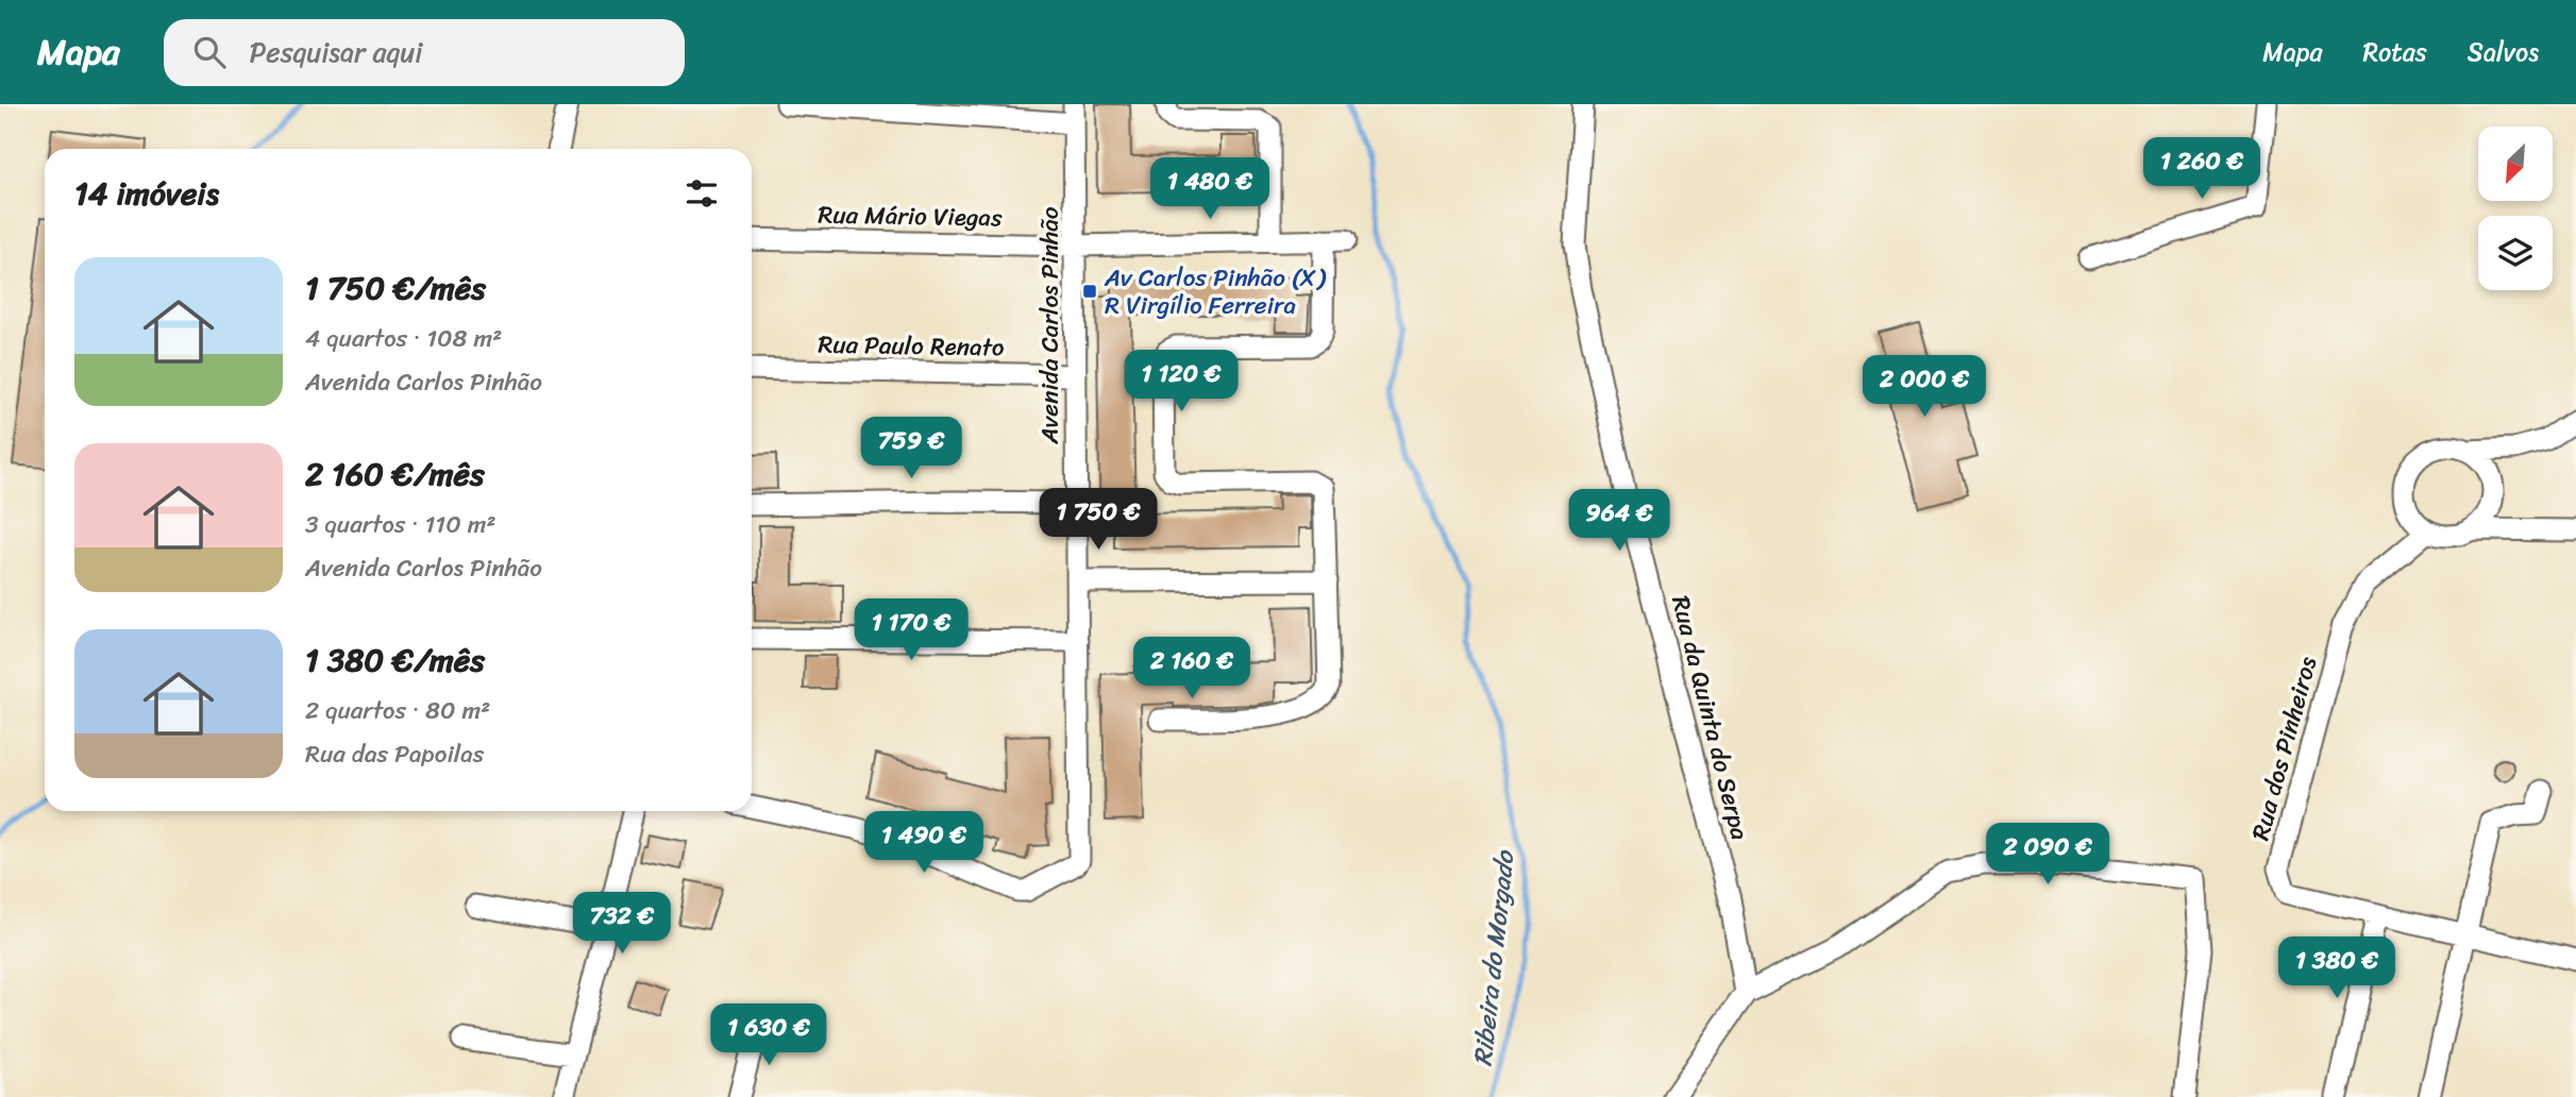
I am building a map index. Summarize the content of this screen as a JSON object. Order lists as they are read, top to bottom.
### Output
{
  "streets": {
    "street": [
      "Rua Mário Viegas",
      "Avenida Carlos Pinhão",
      "Rua Paulo Renato",
      "Rua da Quinta do Serpa",
      "Rua dos Pinheiros"
    ]
  },
  "crossings": [
    ["Rua Mário Viegas", "Avenida Carlos Pinhão"],
    ["Avenida Carlos Pinhão", "Rua Paulo Renato"]
  ],
  "water": ["Ribeira do Morgado"],
  "places": {
    "transit": ["Av Carlos Pinhão (X) R Virgílio Ferreira"]
  },
  "north": "bottom left",
  "page": {
    "header": "Mapa",
    "search": "Pesquisar aqui",
    "nav": ["Mapa", "Rotas", "Salvos"],
    "price": [
      "1 260 €",
      "1 480 €",
      "1 120 €",
      "2 000 €",
      "759 €",
      "1 750 €",
      "964 €",
      "1 170 €",
      "2 160 €",
      "1 490 €",
      "2 090 €",
      "732 €",
      "1 380 €",
      "1 630 €"
    ],
    "heading": "14 imóveis",
    "list": [
      {
        "name": "1 750 €/mês",
        "note": "4 quartos · 108 m² · Avenida Carlos Pinhão"
      },
      {
        "name": "2 160 €/mês",
        "note": "3 quartos · 110 m² · Avenida Carlos Pinhão"
      },
      {
        "name": "1 380 €/mês",
        "note": "2 quartos · 80 m² · Rua das Papoilas"
      }
    ]
  }
}
